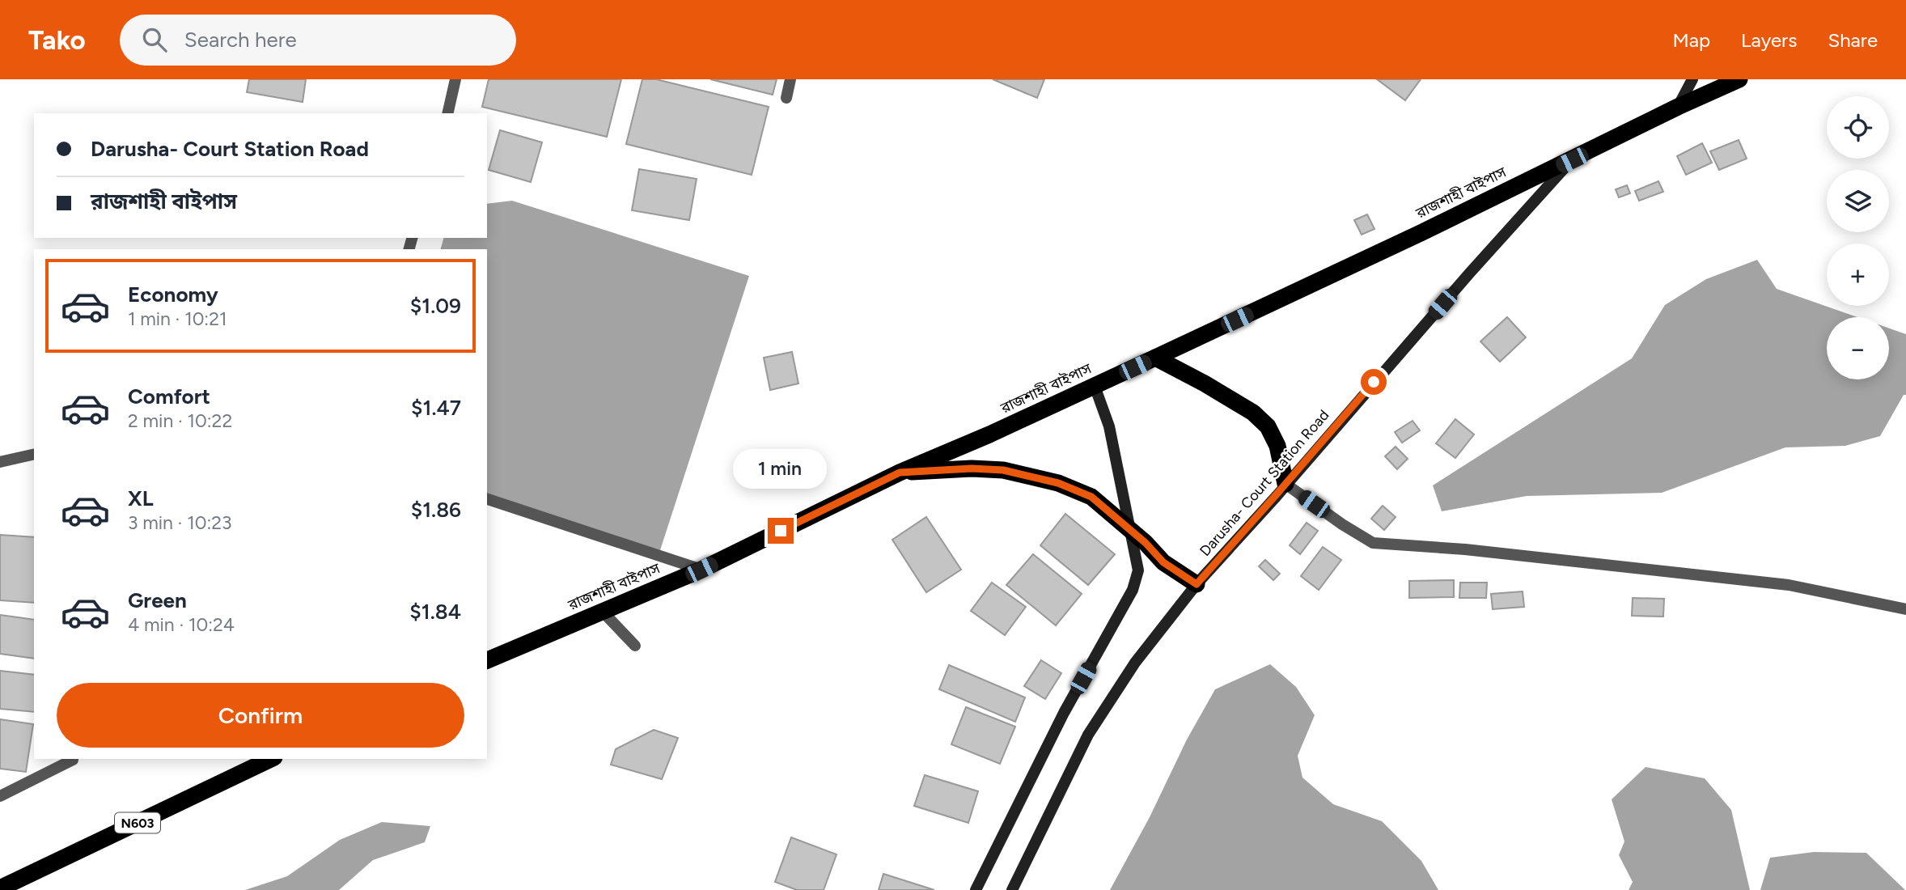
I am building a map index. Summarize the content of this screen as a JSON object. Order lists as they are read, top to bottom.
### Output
{
  "streets": {
    "highway": ["রাজশাহী বাইপাস", "N603"],
    "street": ["Darusha- Court Station Road"]
  },
  "crossings": [
    ["রাজশাহী বাইপাস", "Darusha- Court Station Road"]
  ],
  "page": {
    "header": "Tako",
    "search": "Search here",
    "nav": ["Map", "Layers", "Share"],
    "map_buttons": ["+", "−"],
    "banner": ["Darusha- Court Station Road", "রাজশাহী বাইপাস"],
    "list": [
      {
        "name": "Economy",
        "note": "1 min · 10:21",
        "value": "$1.09"
      },
      {
        "name": "Comfort",
        "note": "2 min · 10:22",
        "value": "$1.47"
      },
      {
        "name": "XL",
        "note": "3 min · 10:23",
        "value": "$1.86"
      },
      {
        "name": "Green",
        "note": "4 min · 10:24",
        "value": "$1.84"
      }
    ],
    "bubble": "1 min",
    "buttons": "Confirm"
  }
}
